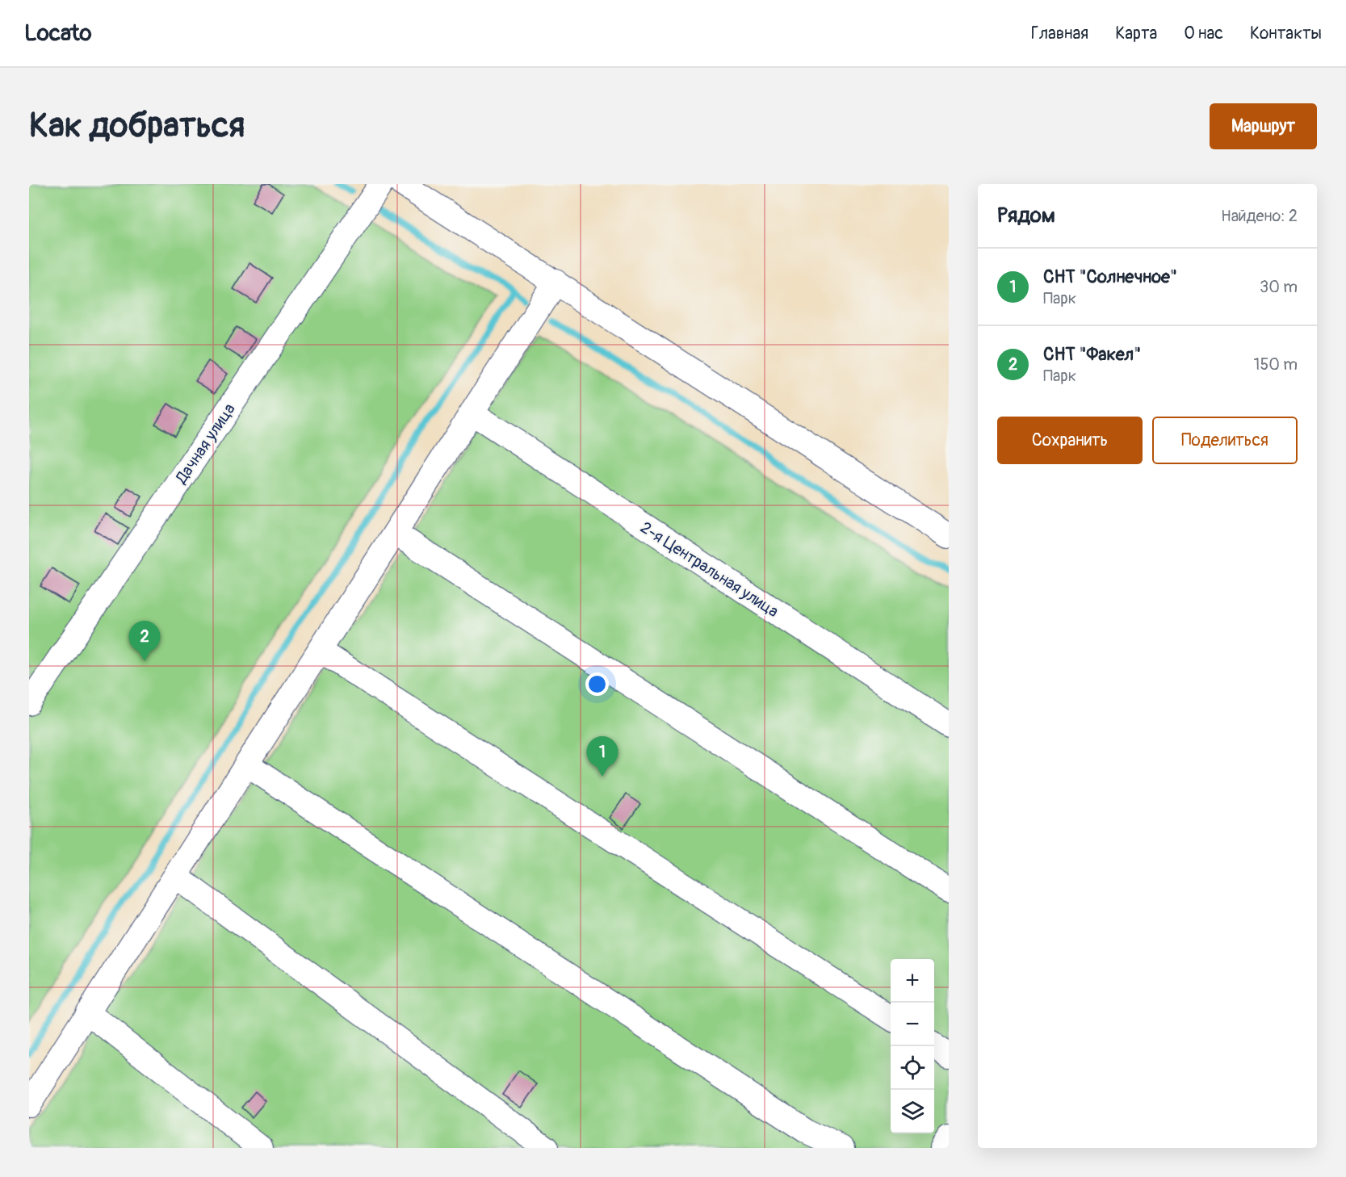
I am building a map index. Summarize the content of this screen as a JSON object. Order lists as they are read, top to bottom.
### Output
{
  "streets": {
    "street": ["Дачная улица", "2-я Центральная улица"]
  },
  "page": {
    "header": "Locato",
    "nav": [
      "Главная",
      "Карта",
      "О нас",
      "Контакты"
    ],
    "buttons": [
      "Маршрут",
      ["Сохранить", "Поделиться"]
    ],
    "title": "Как добраться",
    "heading": ["Рядом", "Найдено: 2"],
    "list": [
      {
        "mark": "1",
        "name": "СНТ \"Солнечное\"",
        "note": "Парк",
        "value": "30 m"
      },
      {
        "mark": "2",
        "name": "СНТ \"Факел\"",
        "note": "Парк",
        "value": "150 m"
      }
    ],
    "pins": ["2", "1"],
    "map_buttons": ["+", "−"]
  }
}
